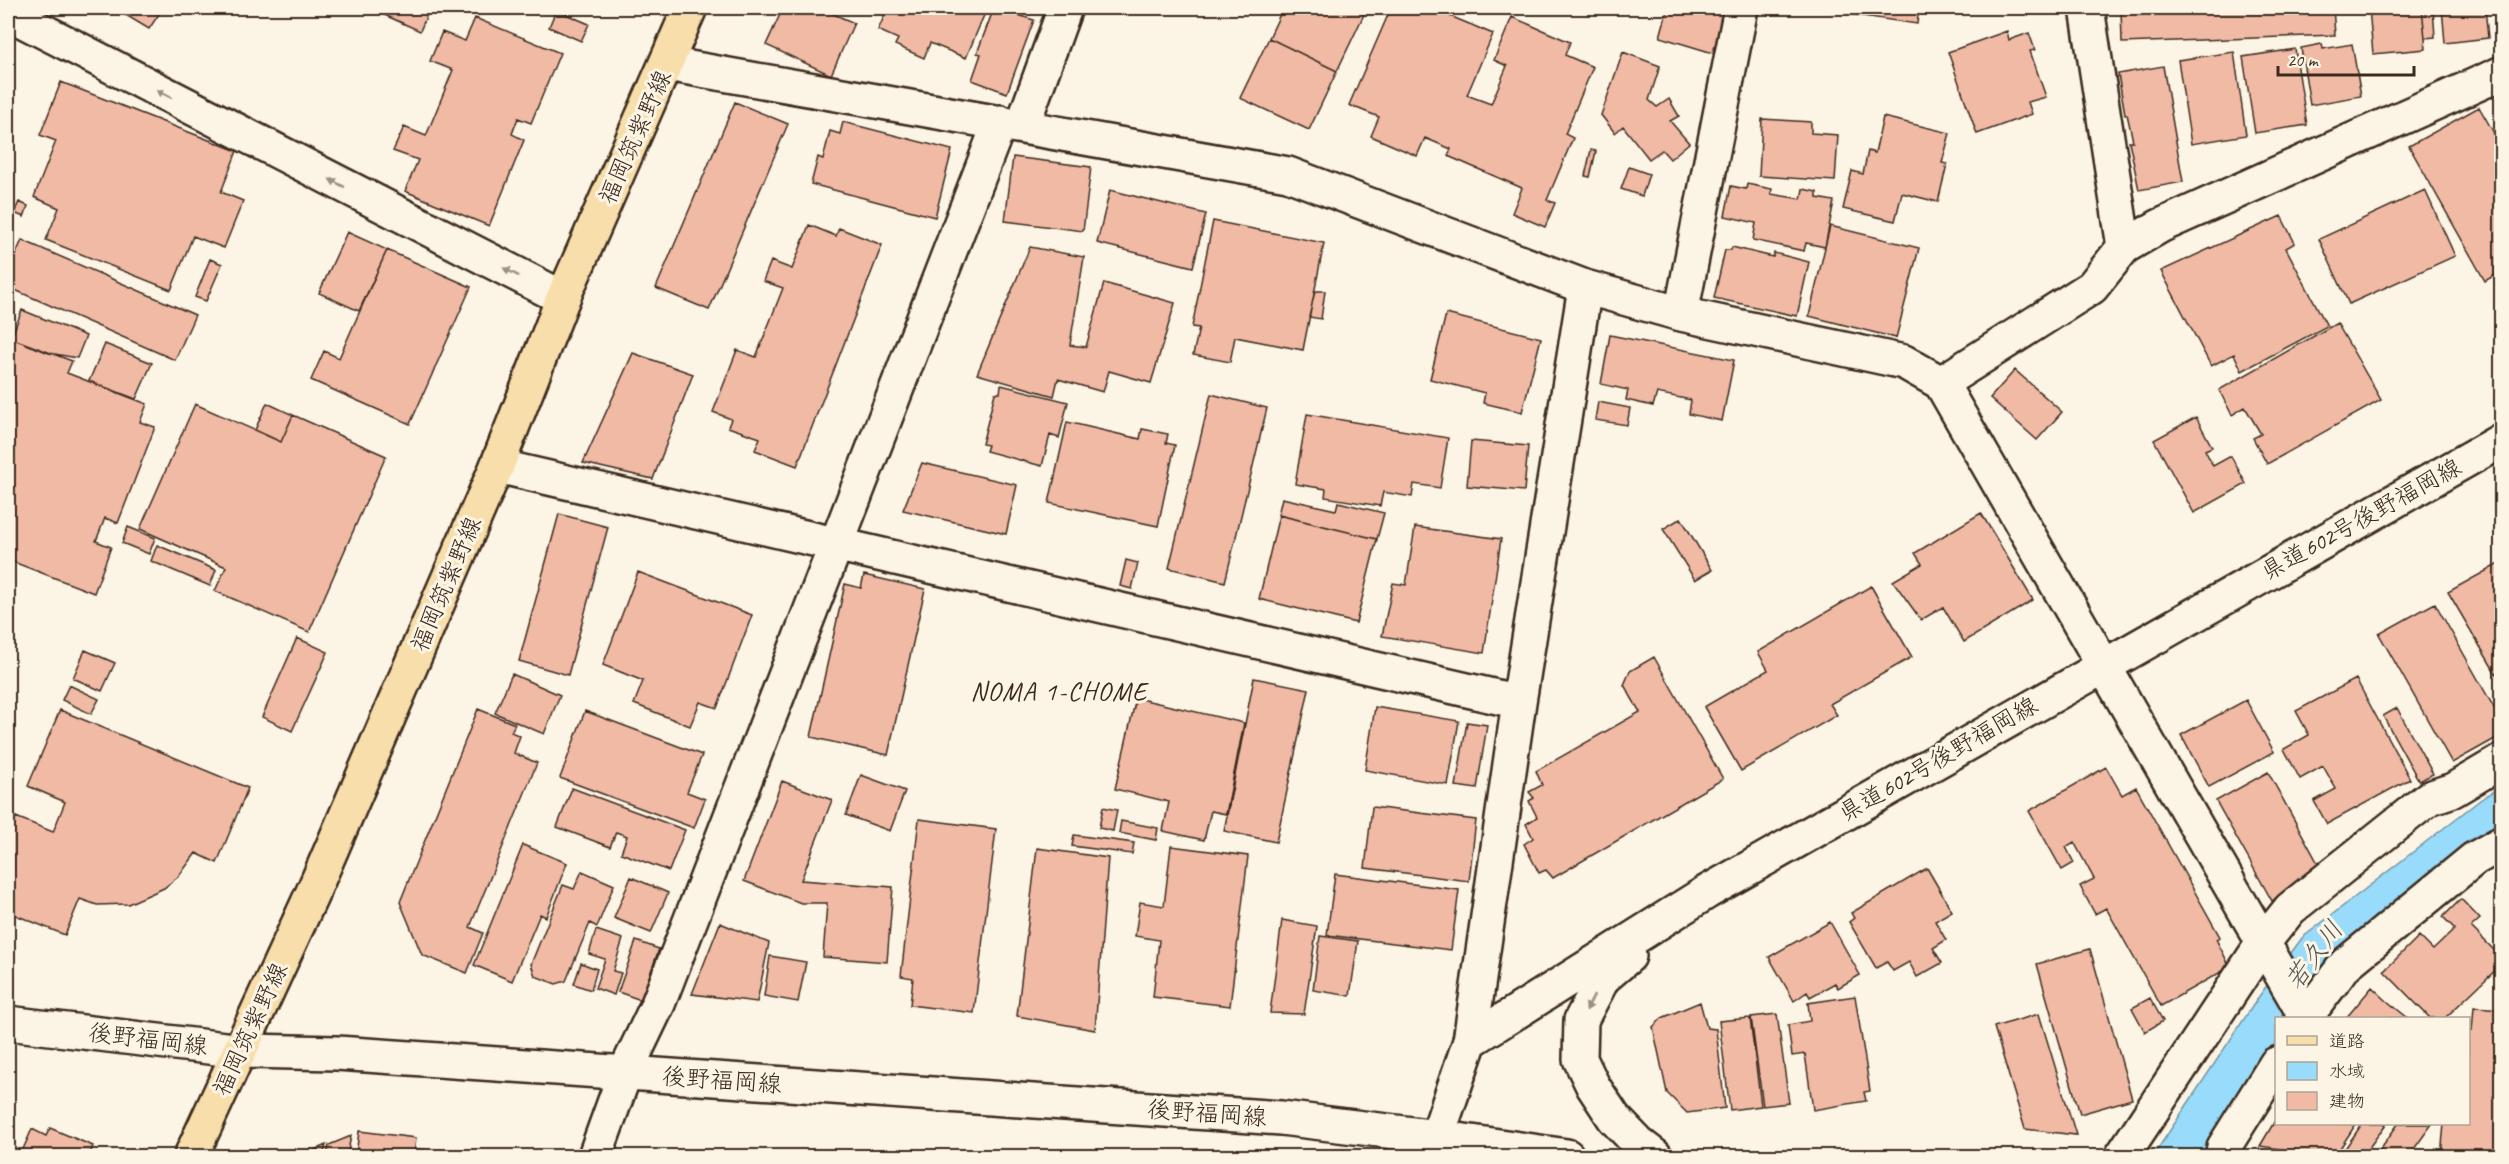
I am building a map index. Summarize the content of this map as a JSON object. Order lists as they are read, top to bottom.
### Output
{
  "streets": {
    "main road": ["福岡筑紫野線"],
    "street": ["県道602号後野福岡線", "後野福岡線"]
  },
  "crossings": [
    ["福岡筑紫野線", "後野福岡線"]
  ],
  "districts": ["NOMA 1-CHOME"],
  "water": ["若久川"],
  "legend": ["道路", "水域", "建物"],
  "scale_bar": "20 m"
}
